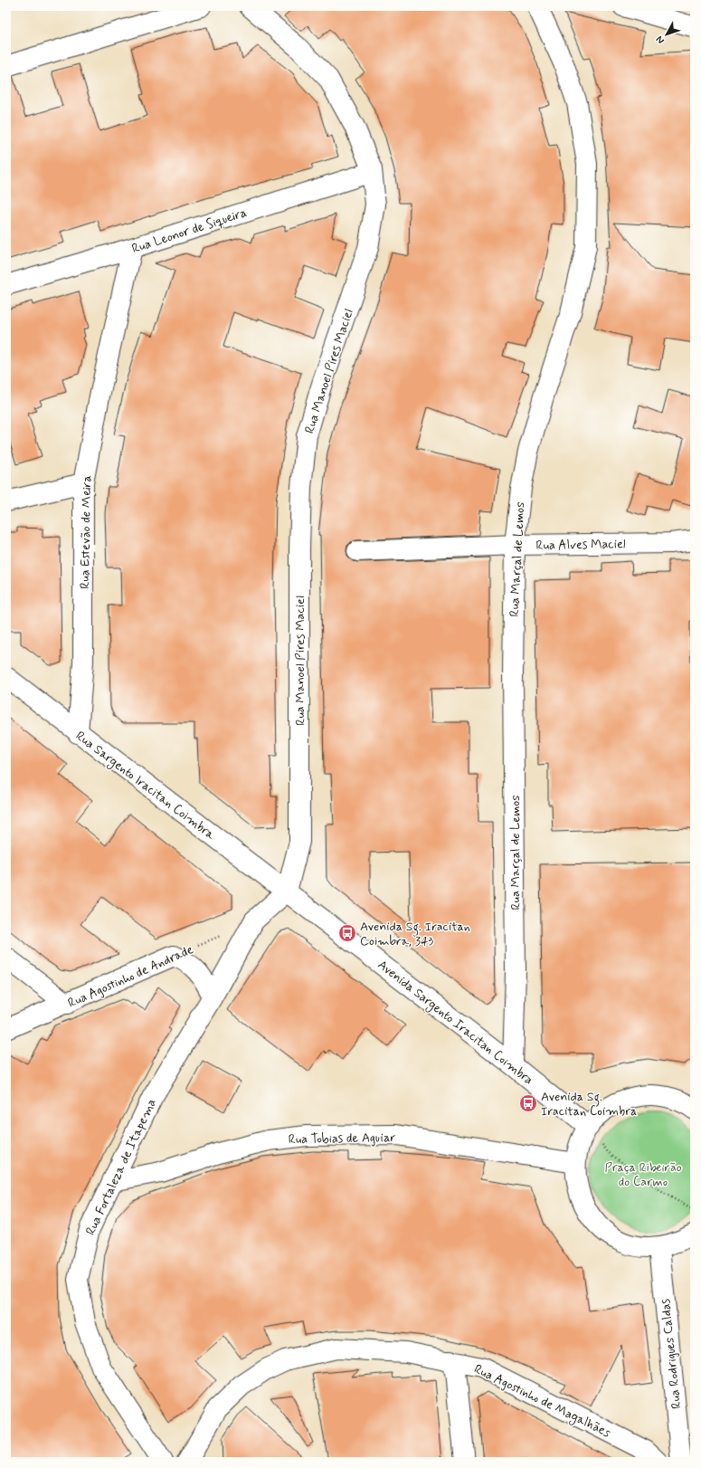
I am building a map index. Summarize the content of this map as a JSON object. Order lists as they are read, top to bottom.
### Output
{
  "streets": {
    "street": [
      "Rua Leonor de Siqueira",
      "Rua Manoel Pires Maciel",
      "Rua Estevão de Meira",
      "Rua Alves Maciel",
      "Rua Marçal de Lemos",
      "Rua Sargento Iracitan Coimbra",
      "Rua Agostinho de Andrade",
      "Avenida Sargento Iracitan Coimbra",
      "Rua Tobias de Aguiar",
      "Rua Fortaleza de Itapema",
      "Rua Rodrigues Caldas",
      "Rua Agostinho de Magalhães"
    ]
  },
  "crossings": [
    ["Rua Leonor de Siqueira", "Rua Manoel Pires Maciel"],
    ["Rua Leonor de Siqueira", "Rua Estevão de Meira"],
    ["Rua Manoel Pires Maciel", "Rua Sargento Iracitan Coimbra"],
    ["Rua Manoel Pires Maciel", "Avenida Sargento Iracitan Coimbra"],
    ["Rua Manoel Pires Maciel", "Rua Fortaleza de Itapema"],
    ["Rua Estevão de Meira", "Rua Sargento Iracitan Coimbra"],
    ["Rua Alves Maciel", "Rua Marçal de Lemos"],
    ["Rua Marçal de Lemos", "Avenida Sargento Iracitan Coimbra"],
    ["Rua Sargento Iracitan Coimbra", "Avenida Sargento Iracitan Coimbra"],
    ["Rua Sargento Iracitan Coimbra", "Rua Fortaleza de Itapema"],
    ["Avenida Sargento Iracitan Coimbra", "Rua Fortaleza de Itapema"],
    ["Rua Tobias de Aguiar", "Rua Fortaleza de Itapema"]
  ],
  "parks": ["Praça Ribeirão do Carmo"],
  "places": {
    "bus stop": ["Avenida Sg. Iracitan Coimbra, 343", "Avenida Sg. Iracitan Coimbra"]
  },
  "north": "bottom left"
}
